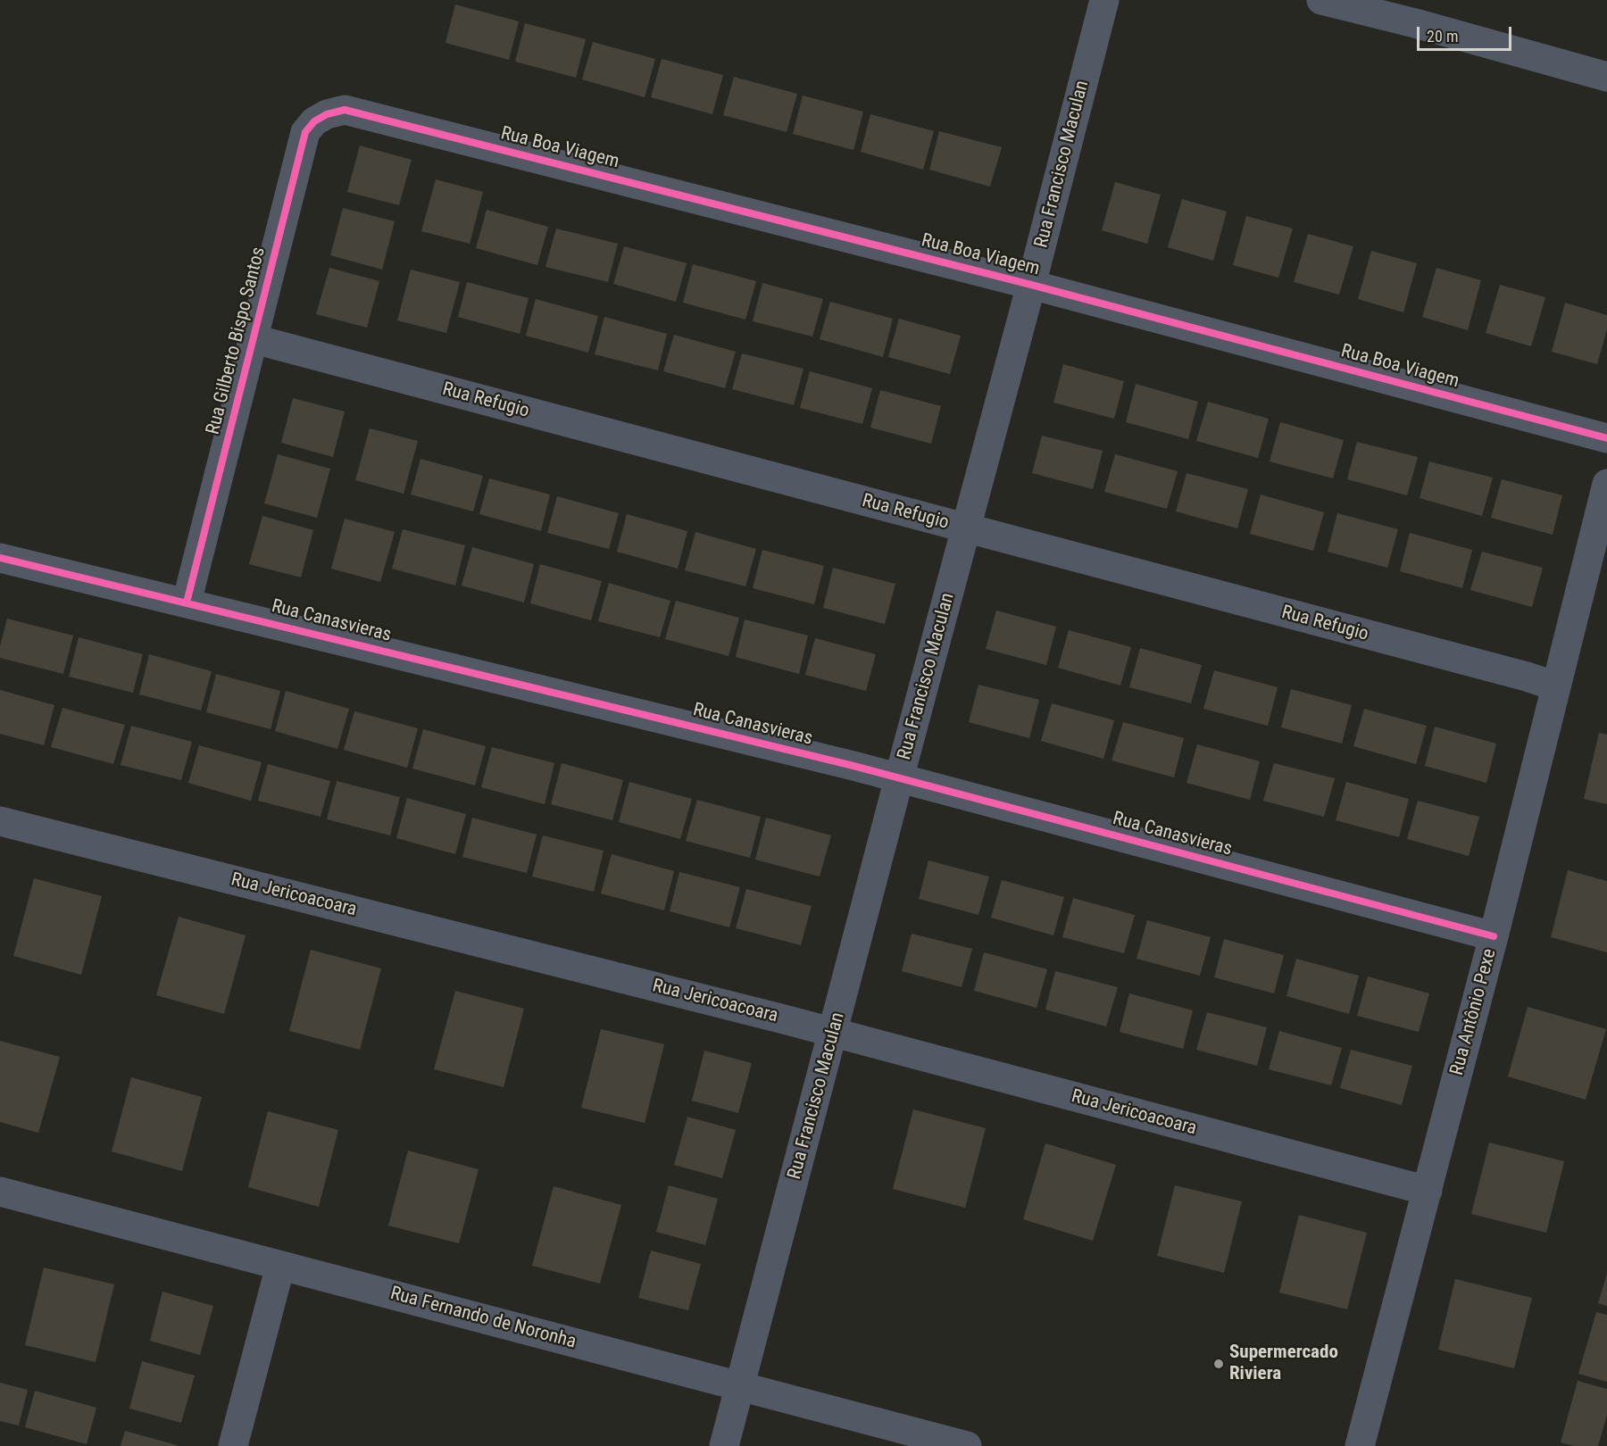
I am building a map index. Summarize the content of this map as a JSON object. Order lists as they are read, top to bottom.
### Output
{
  "streets": {
    "street": [
      "Rua Boa Viagem",
      "Rua Francisco Maculan",
      "Rua Gilberto Bispo Santos",
      "Rua Refugio",
      "Rua Canasvieras",
      "Rua Jericoacoara",
      "Rua Antônio Pexe",
      "Rua Fernando de Noronha"
    ]
  },
  "crossings": [
    ["Rua Boa Viagem", "Rua Francisco Maculan"],
    ["Rua Boa Viagem", "Rua Gilberto Bispo Santos"],
    ["Rua Francisco Maculan", "Rua Refugio"],
    ["Rua Francisco Maculan", "Rua Canasvieras"],
    ["Rua Francisco Maculan", "Rua Jericoacoara"],
    ["Rua Francisco Maculan", "Rua Fernando de Noronha"],
    ["Rua Gilberto Bispo Santos", "Rua Refugio"],
    ["Rua Gilberto Bispo Santos", "Rua Canasvieras"],
    ["Rua Refugio", "Rua Antônio Pexe"],
    ["Rua Canasvieras", "Rua Antônio Pexe"],
    ["Rua Jericoacoara", "Rua Antônio Pexe"]
  ],
  "places": ["Supermercado Riviera"],
  "scale_bar": "20 m"
}
